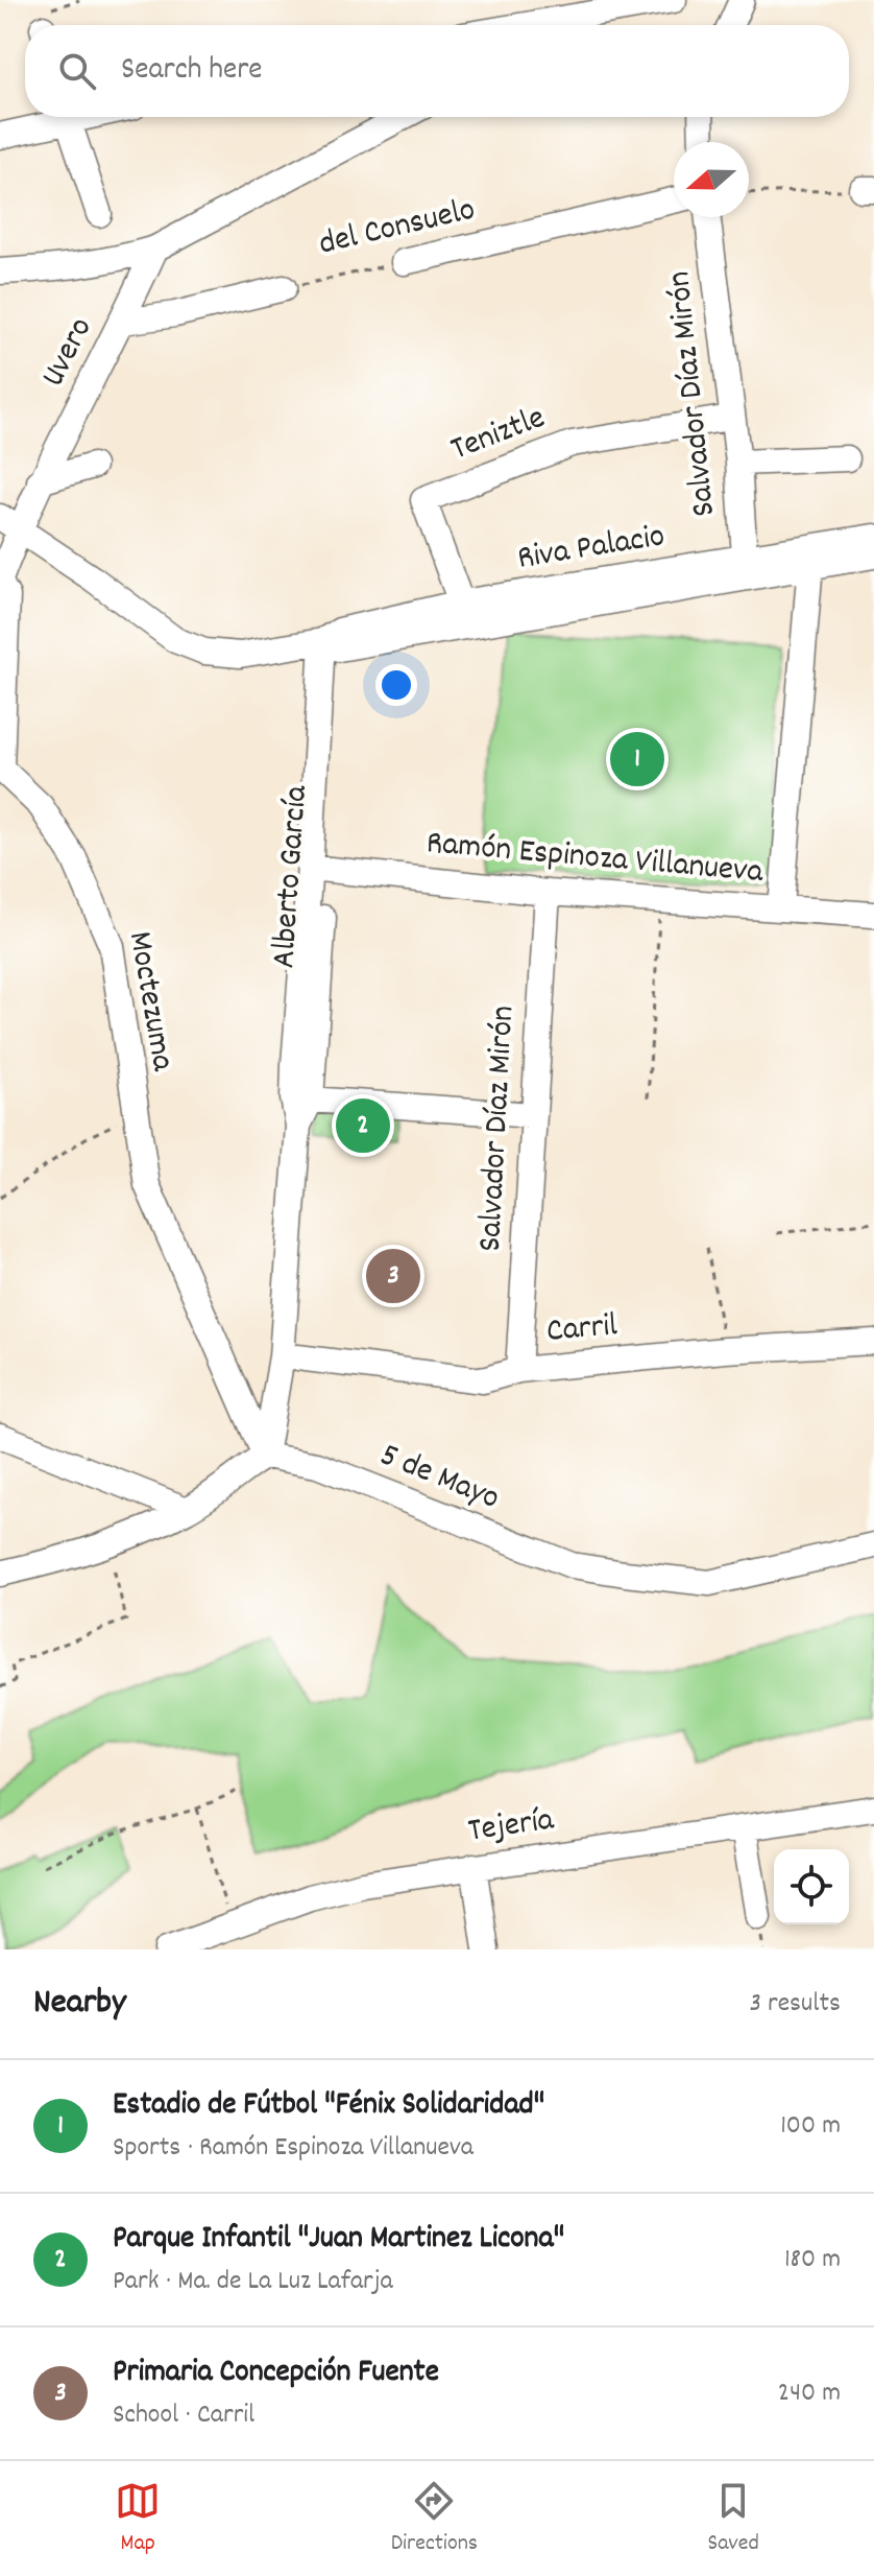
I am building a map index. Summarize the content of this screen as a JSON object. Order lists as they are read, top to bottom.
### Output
{
  "streets": {
    "street": [
      "del Consuelo",
      "Uvero",
      "Salvador Díaz Mirón",
      "Teniztle",
      "Riva Palacio",
      "Ramón Espinoza Villanueva",
      "Alberto García",
      "Moctezuma",
      "Carril",
      "5 de Mayo",
      "Tejería"
    ]
  },
  "crossings": [
    ["del Consuelo", "Uvero"],
    ["Uvero", "Riva Palacio"],
    ["Uvero", "Moctezuma"],
    ["Salvador Díaz Mirón", "Teniztle"],
    ["Salvador Díaz Mirón", "Riva Palacio"],
    ["Salvador Díaz Mirón", "Ramón Espinoza Villanueva"],
    ["Salvador Díaz Mirón", "Carril"],
    ["Teniztle", "Riva Palacio"],
    ["Riva Palacio", "Alberto García"],
    ["Ramón Espinoza Villanueva", "Alberto García"],
    ["Alberto García", "Moctezuma"],
    ["Alberto García", "5 de Mayo"],
    ["Moctezuma", "5 de Mayo"]
  ],
  "north": "left",
  "page": {
    "search": "Search here",
    "pins": ["1", "2", "3"],
    "heading": ["Nearby", "3 results"],
    "list": [
      {
        "mark": "1",
        "name": "Estadio de Fútbol \"Fénix Solidaridad\"",
        "note": "Sports · Ramón Espinoza Villanueva",
        "value": "100 m"
      },
      {
        "mark": "2",
        "name": "Parque Infantil \"Juan Martinez Licona\"",
        "note": "Park · Ma. de La Luz Lafarja",
        "value": "180 m"
      },
      {
        "mark": "3",
        "name": "Primaria Concepción Fuente",
        "note": "School · Carril",
        "value": "240 m"
      }
    ],
    "nav": ["Map", "Directions", "Saved"]
  }
}
